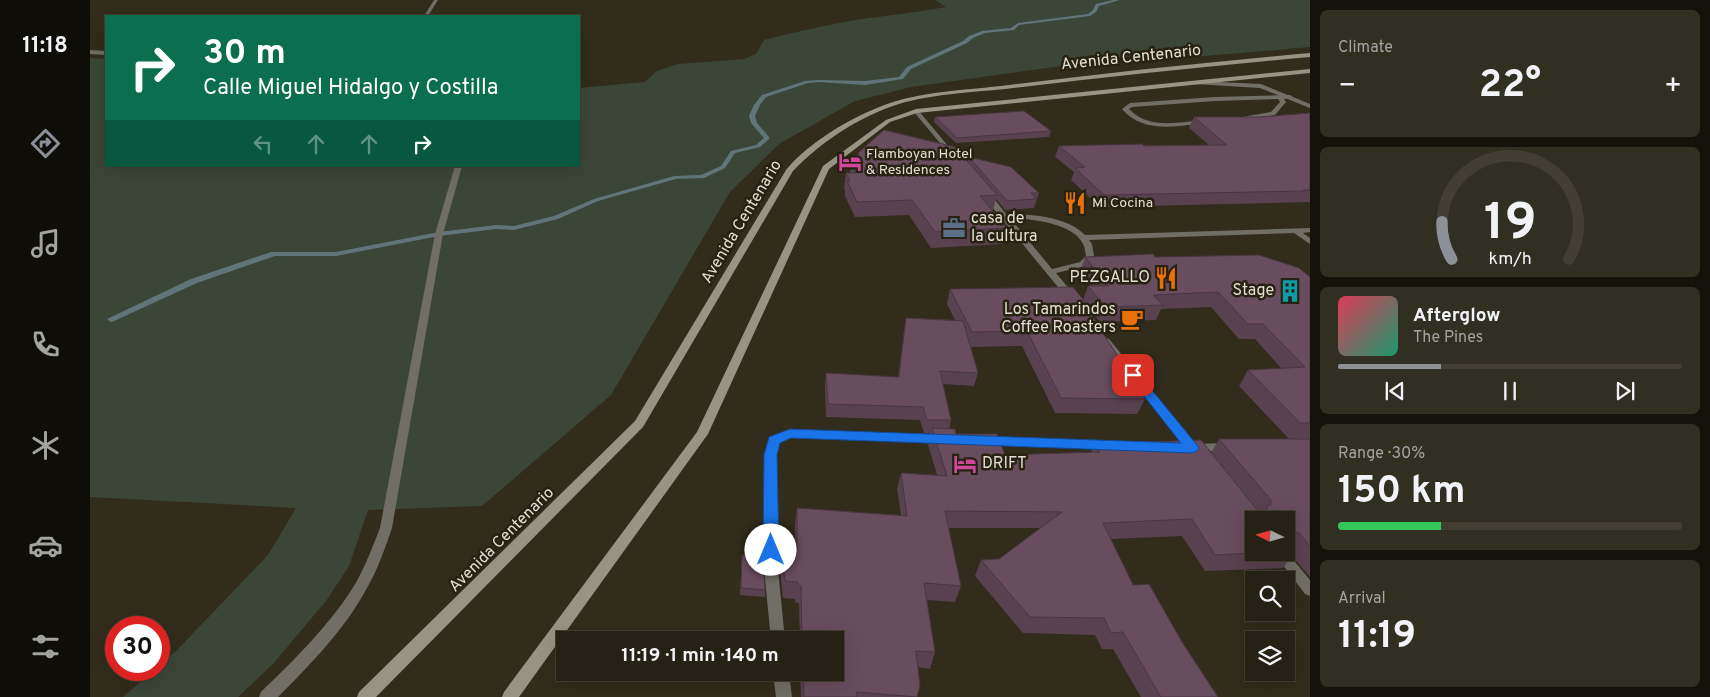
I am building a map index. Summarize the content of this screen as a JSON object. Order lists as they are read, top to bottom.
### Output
{
  "streets": {
    "main road": ["Avenida Centenario"]
  },
  "places": {
    "hotel": ["Flamboyan Hotel & Residences", "DRIFT"],
    "restaurant": ["Mi Cocina", "PEZGALLO"],
    "office": ["casa de la cultura"],
    "building": ["Stage"],
    "cafe": ["Los Tamarindos Coffee Roasters"]
  },
  "north": "left",
  "page": {
    "tabs": "11:18",
    "tile": [
      "Climate",
      ["Range · 30%", "150 km"],
      ["Arrival", "11:19"]
    ],
    "turn": ["30 m", "Calle Miguel Hidalgo y Costilla"],
    "heat": ["−", "22°", "+"],
    "song": ["Afterglow", "The Pines"],
    "limit": "30",
    "trip": "11:19 · 1 min · 140 m",
    "gauge": ["19", "km/h"]
  }
}
